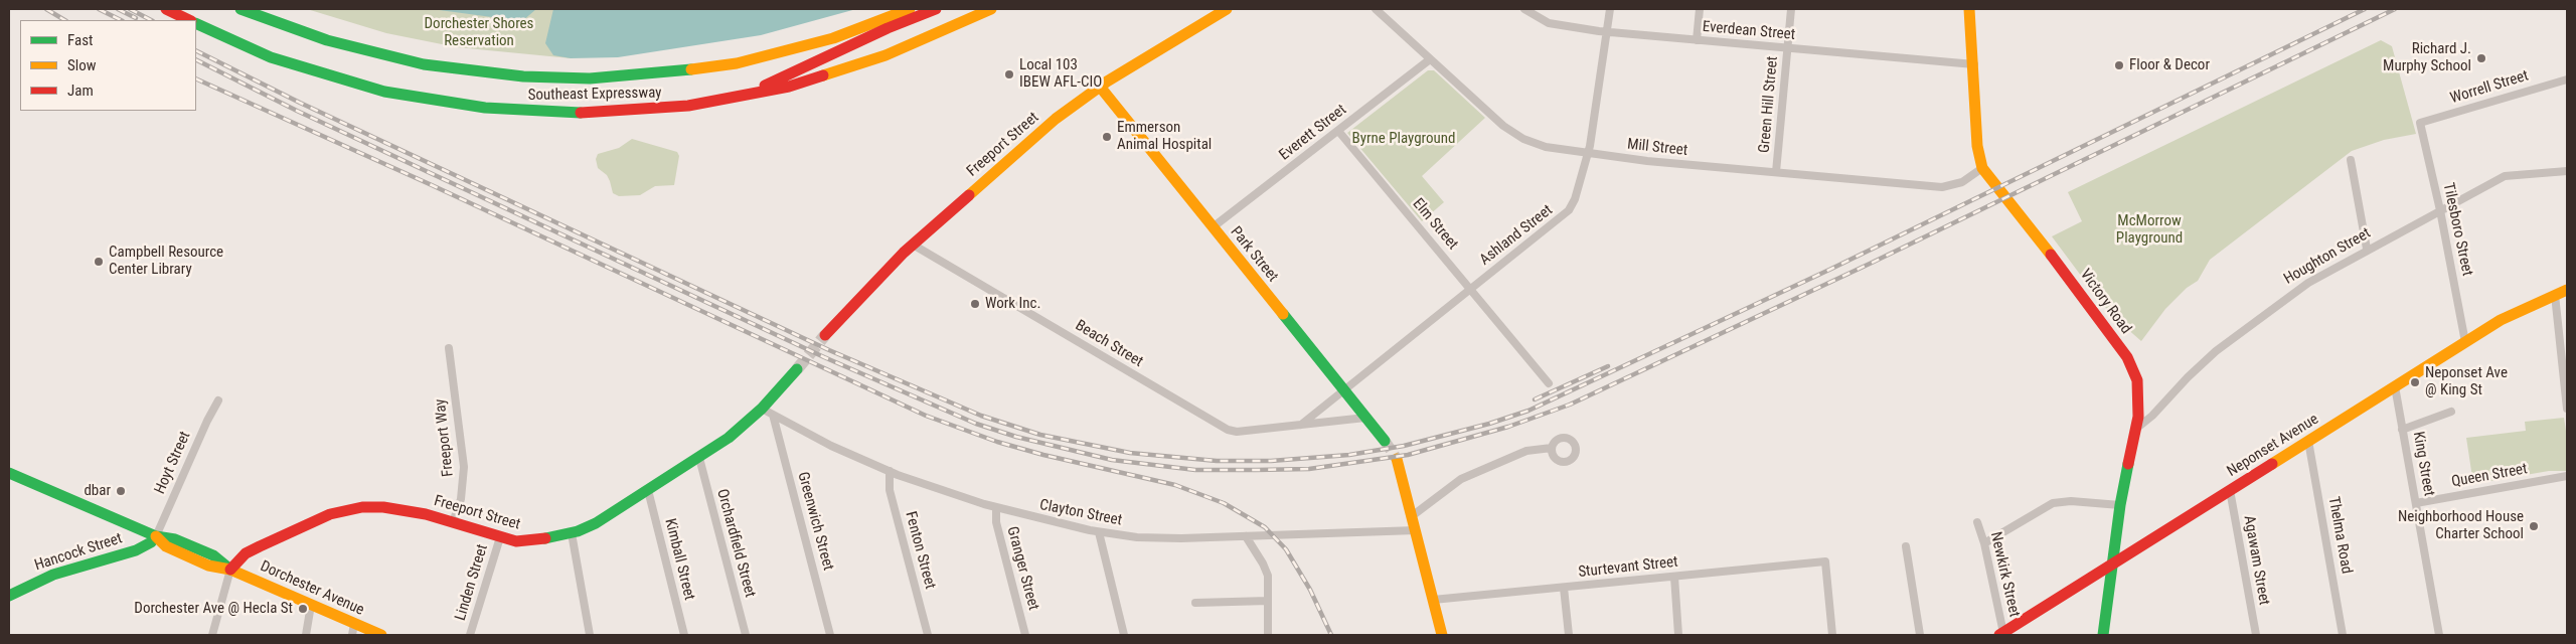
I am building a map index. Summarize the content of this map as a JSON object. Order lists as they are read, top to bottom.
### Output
{
  "streets": {
    "main road": [
      "Southeast Expressway",
      "Freeport Street",
      "Park Street",
      "Victory Road",
      "Neponset Avenue",
      "Hancock Street",
      "Dorchester Avenue"
    ],
    "street": [
      "Everdean Street",
      "Worrell Street",
      "Green Hill Street",
      "Everett Street",
      "Mill Street",
      "Elm Street",
      "Tilesboro Street",
      "Ashland Street",
      "Houghton Street",
      "Beach Street",
      "Freeport Way",
      "Hoyt Street",
      "King Street",
      "Queen Street",
      "Clayton Street",
      "Greenwich Street",
      "Thelma Road",
      "Orchardfield Street",
      "Fenton Street",
      "Kimball Street",
      "Agawam Street",
      "Sturtevant Street",
      "Granger Street",
      "Newkirk Street",
      "Linden Street"
    ]
  },
  "crossings": [
    ["Everdean Street", "Green Hill Street"],
    ["Everdean Street", "Ashland Street"],
    ["Everdean Street", "Victory Road"],
    ["Worrell Street", "Tilesboro Street"],
    ["Green Hill Street", "Mill Street"],
    ["Everett Street", "Mill Street"],
    ["Everett Street", "Elm Street"],
    ["Everett Street", "Park Street"],
    ["Freeport Street", "Park Street"],
    ["Freeport Street", "Beach Street"],
    ["Freeport Street", "Freeport Way"],
    ["Freeport Street", "Clayton Street"],
    ["Freeport Street", "Orchardfield Street"],
    ["Freeport Street", "Kimball Street"],
    ["Freeport Street", "Linden Street"],
    ["Freeport Street", "Dorchester Avenue"],
    ["Mill Street", "Ashland Street"],
    ["Mill Street", "Victory Road"],
    ["Elm Street", "Ashland Street"],
    ["Tilesboro Street", "Houghton Street"],
    ["Tilesboro Street", "Neponset Avenue"],
    ["Ashland Street", "Park Street"],
    ["Park Street", "Beach Street"],
    ["Houghton Street", "Victory Road"],
    ["Victory Road", "Neponset Avenue"],
    ["Neponset Avenue", "King Street"],
    ["Neponset Avenue", "Thelma Road"],
    ["Neponset Avenue", "Agawam Street"],
    ["Neponset Avenue", "Newkirk Street"],
    ["Hoyt Street", "Hancock Street"],
    ["Hoyt Street", "Dorchester Avenue"],
    ["King Street", "Queen Street"],
    ["Clayton Street", "Greenwich Street"],
    ["Clayton Street", "Fenton Street"],
    ["Clayton Street", "Granger Street"],
    ["Hancock Street", "Dorchester Avenue"]
  ],
  "parks": ["Dorchester Shores Reservation", "Byrne Playground", "McMorrow Playground"],
  "places": [
    "Richard J. Murphy School",
    "Floor & Decor",
    "Local 103 IBEW AFL-CIO",
    "Emmerson Animal Hospital",
    "Campbell Resource Center Library",
    "Work Inc.",
    "Neponset Ave @ King St",
    "dbar",
    "Neighborhood House Charter School",
    "Dorchester Ave @ Hecla St"
  ],
  "legend": ["Fast", "Slow", "Jam"]
}
